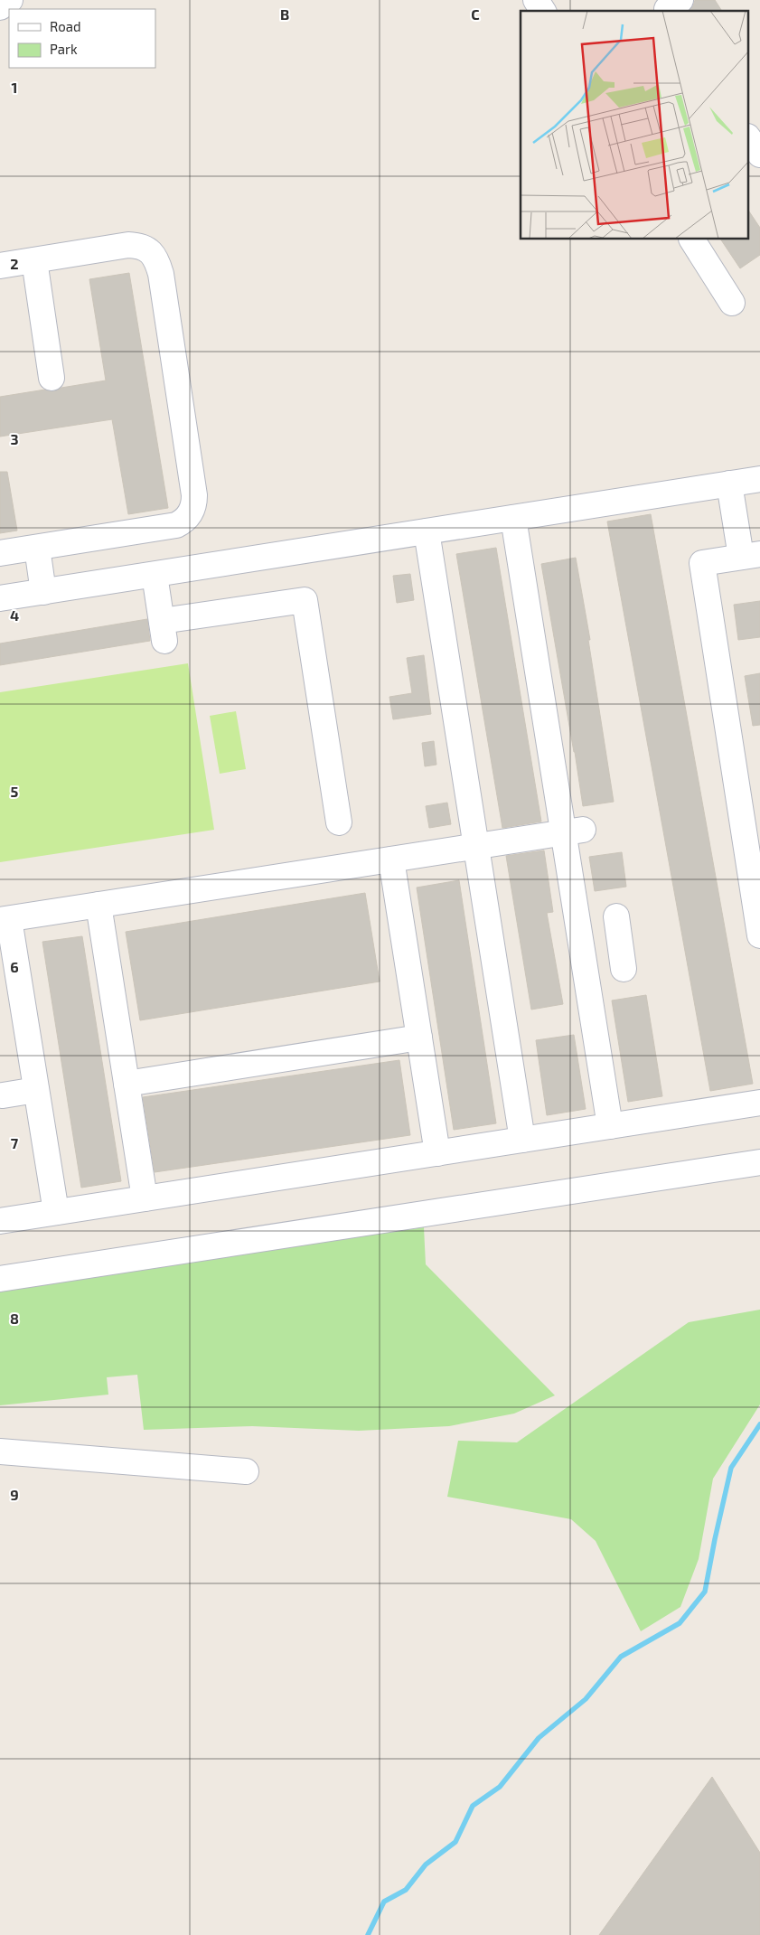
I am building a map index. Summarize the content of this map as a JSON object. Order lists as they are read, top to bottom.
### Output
{
  "legend": ["Road", "Park"],
  "grid": {
    "columns": ["B", "C"],
    "rows": [
      "1",
      "2",
      "3",
      "4",
      "5",
      "6",
      "7",
      "8",
      "9"
    ]
  }
}
